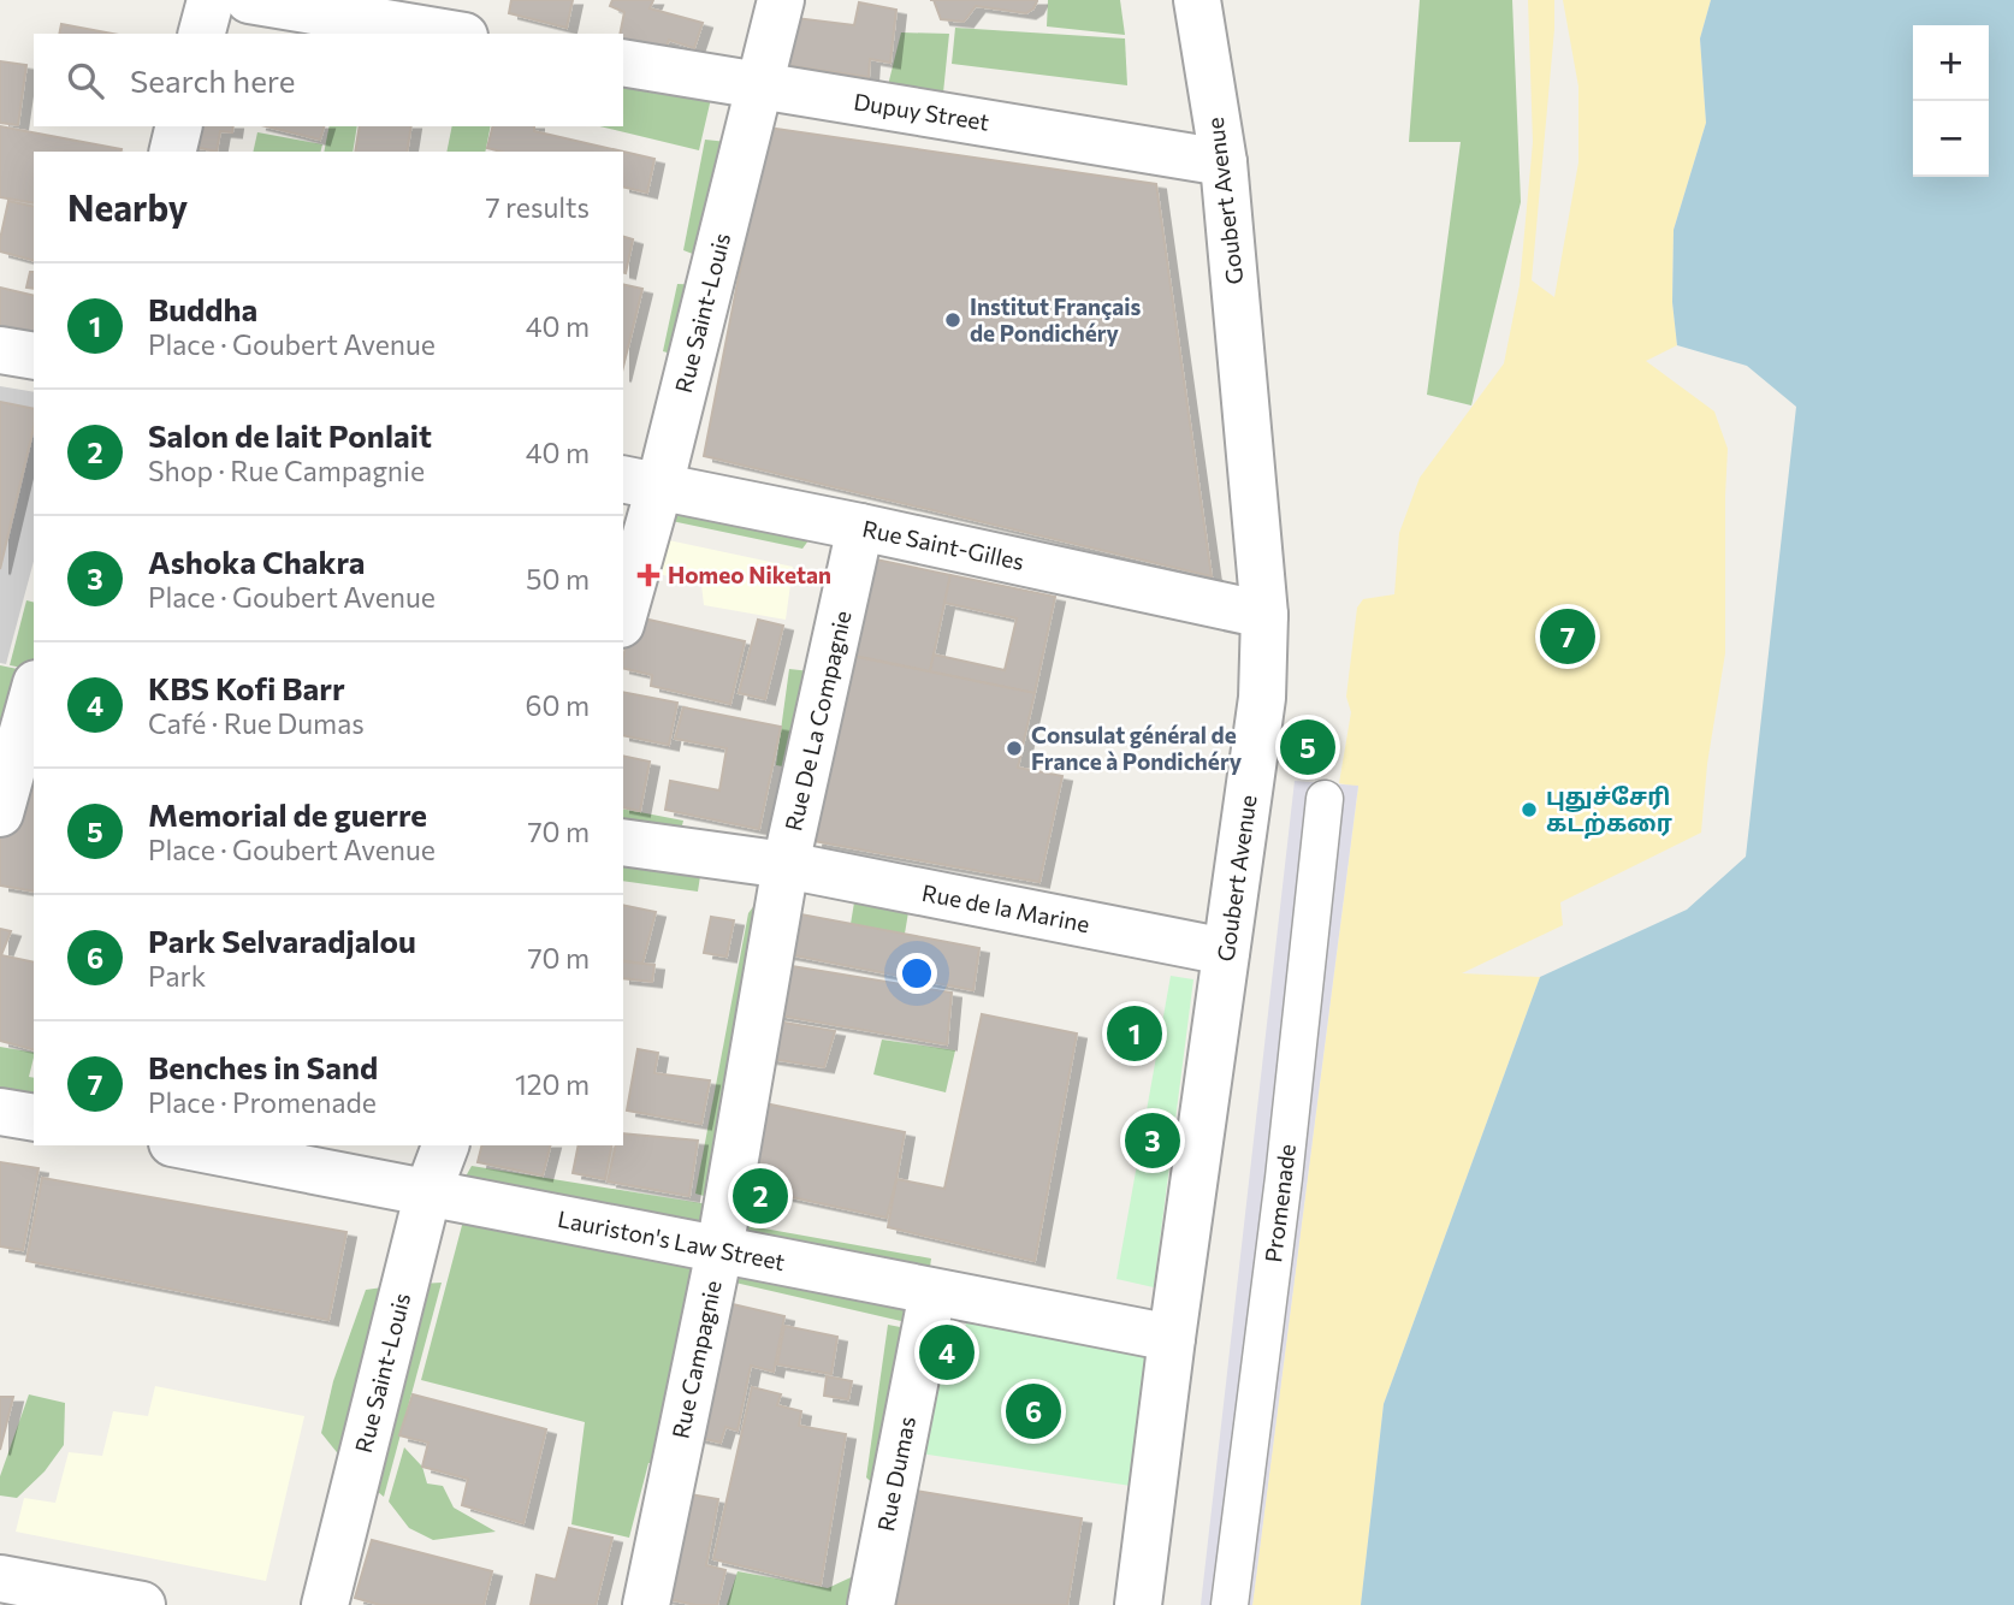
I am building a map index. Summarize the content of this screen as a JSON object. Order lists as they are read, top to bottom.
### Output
{
  "streets": {
    "street": [
      "Dupuy Street",
      "Goubert Avenue",
      "Rue Saint-Louis",
      "Rue Saint-Gilles",
      "Rue De La Compagnie",
      "Rue de la Marine",
      "Promenade",
      "Lauriston's Law Street",
      "Rue Campagnie",
      "Rue Dumas"
    ]
  },
  "crossings": [
    ["Dupuy Street", "Goubert Avenue"],
    ["Dupuy Street", "Rue Saint-Louis"],
    ["Goubert Avenue", "Rue Saint-Gilles"],
    ["Goubert Avenue", "Rue de la Marine"],
    ["Goubert Avenue", "Lauriston's Law Street"],
    ["Rue Saint-Louis", "Rue Saint-Gilles"],
    ["Rue Saint-Louis", "Lauriston's Law Street"],
    ["Rue Saint-Gilles", "Rue De La Compagnie"],
    ["Rue De La Compagnie", "Rue de la Marine"],
    ["Rue De La Compagnie", "Rue Campagnie"],
    ["Rue de la Marine", "Rue Campagnie"],
    ["Lauriston's Law Street", "Rue Campagnie"],
    ["Lauriston's Law Street", "Rue Dumas"]
  ],
  "places": {
    "other": ["Institut Français de Pondichéry", "Consulat général de France à Pondichéry", "புதுச்சேரி கடற்கரை"],
    "health": ["Homeo Niketan"]
  },
  "page": {
    "map_buttons": ["+", "−"],
    "search": "Search here",
    "heading": ["Nearby", "7 results"],
    "list": [
      {
        "mark": "1",
        "name": "Buddha",
        "note": "Place · Goubert Avenue",
        "value": "40 m"
      },
      {
        "mark": "2",
        "name": "Salon de lait Ponlait",
        "note": "Shop · Rue Campagnie",
        "value": "40 m"
      },
      {
        "mark": "3",
        "name": "Ashoka Chakra",
        "note": "Place · Goubert Avenue",
        "value": "50 m"
      },
      {
        "mark": "4",
        "name": "KBS Kofi Barr",
        "note": "Café · Rue Dumas",
        "value": "60 m"
      },
      {
        "mark": "5",
        "name": "Memorial de guerre",
        "note": "Place · Goubert Avenue",
        "value": "70 m"
      },
      {
        "mark": "6",
        "name": "Park Selvaradjalou",
        "note": "Park",
        "value": "70 m"
      },
      {
        "mark": "7",
        "name": "Benches in Sand",
        "note": "Place · Promenade",
        "value": "120 m"
      }
    ],
    "pins": [
      "7",
      "5",
      "1",
      "3",
      "2",
      "4",
      "6"
    ]
  }
}
